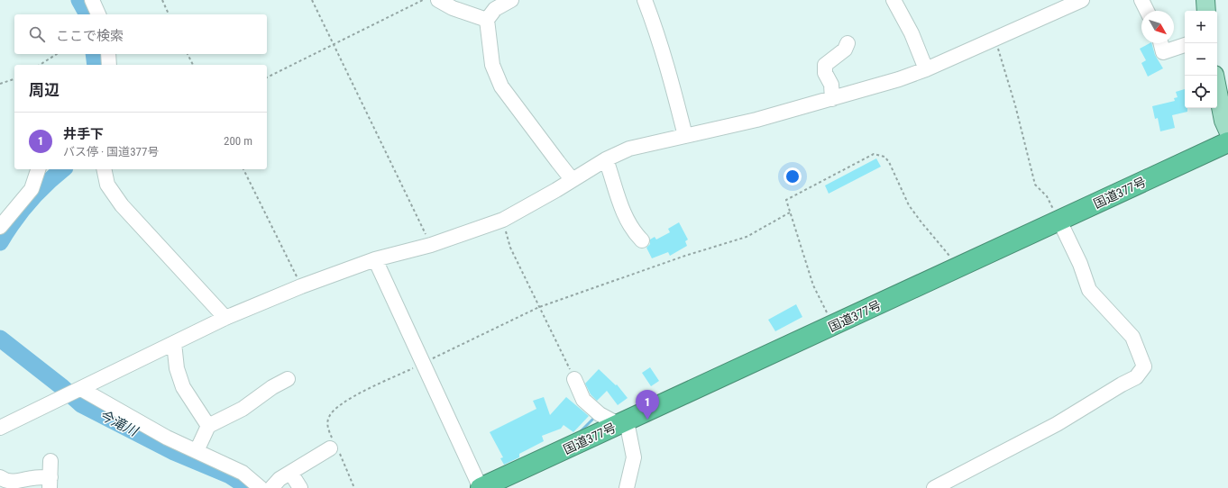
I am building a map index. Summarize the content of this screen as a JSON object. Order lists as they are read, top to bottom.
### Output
{
  "streets": {
    "highway": ["国道377号"]
  },
  "water": ["今滝川"],
  "north": "bottom right",
  "page": {
    "map_buttons": ["+", "−"],
    "search": "ここで検索",
    "heading": "周辺",
    "list": [
      {
        "mark": "1",
        "name": "井手下",
        "note": "バス停 · 国道377号",
        "value": "200 m"
      }
    ],
    "pins": "1"
  }
}
